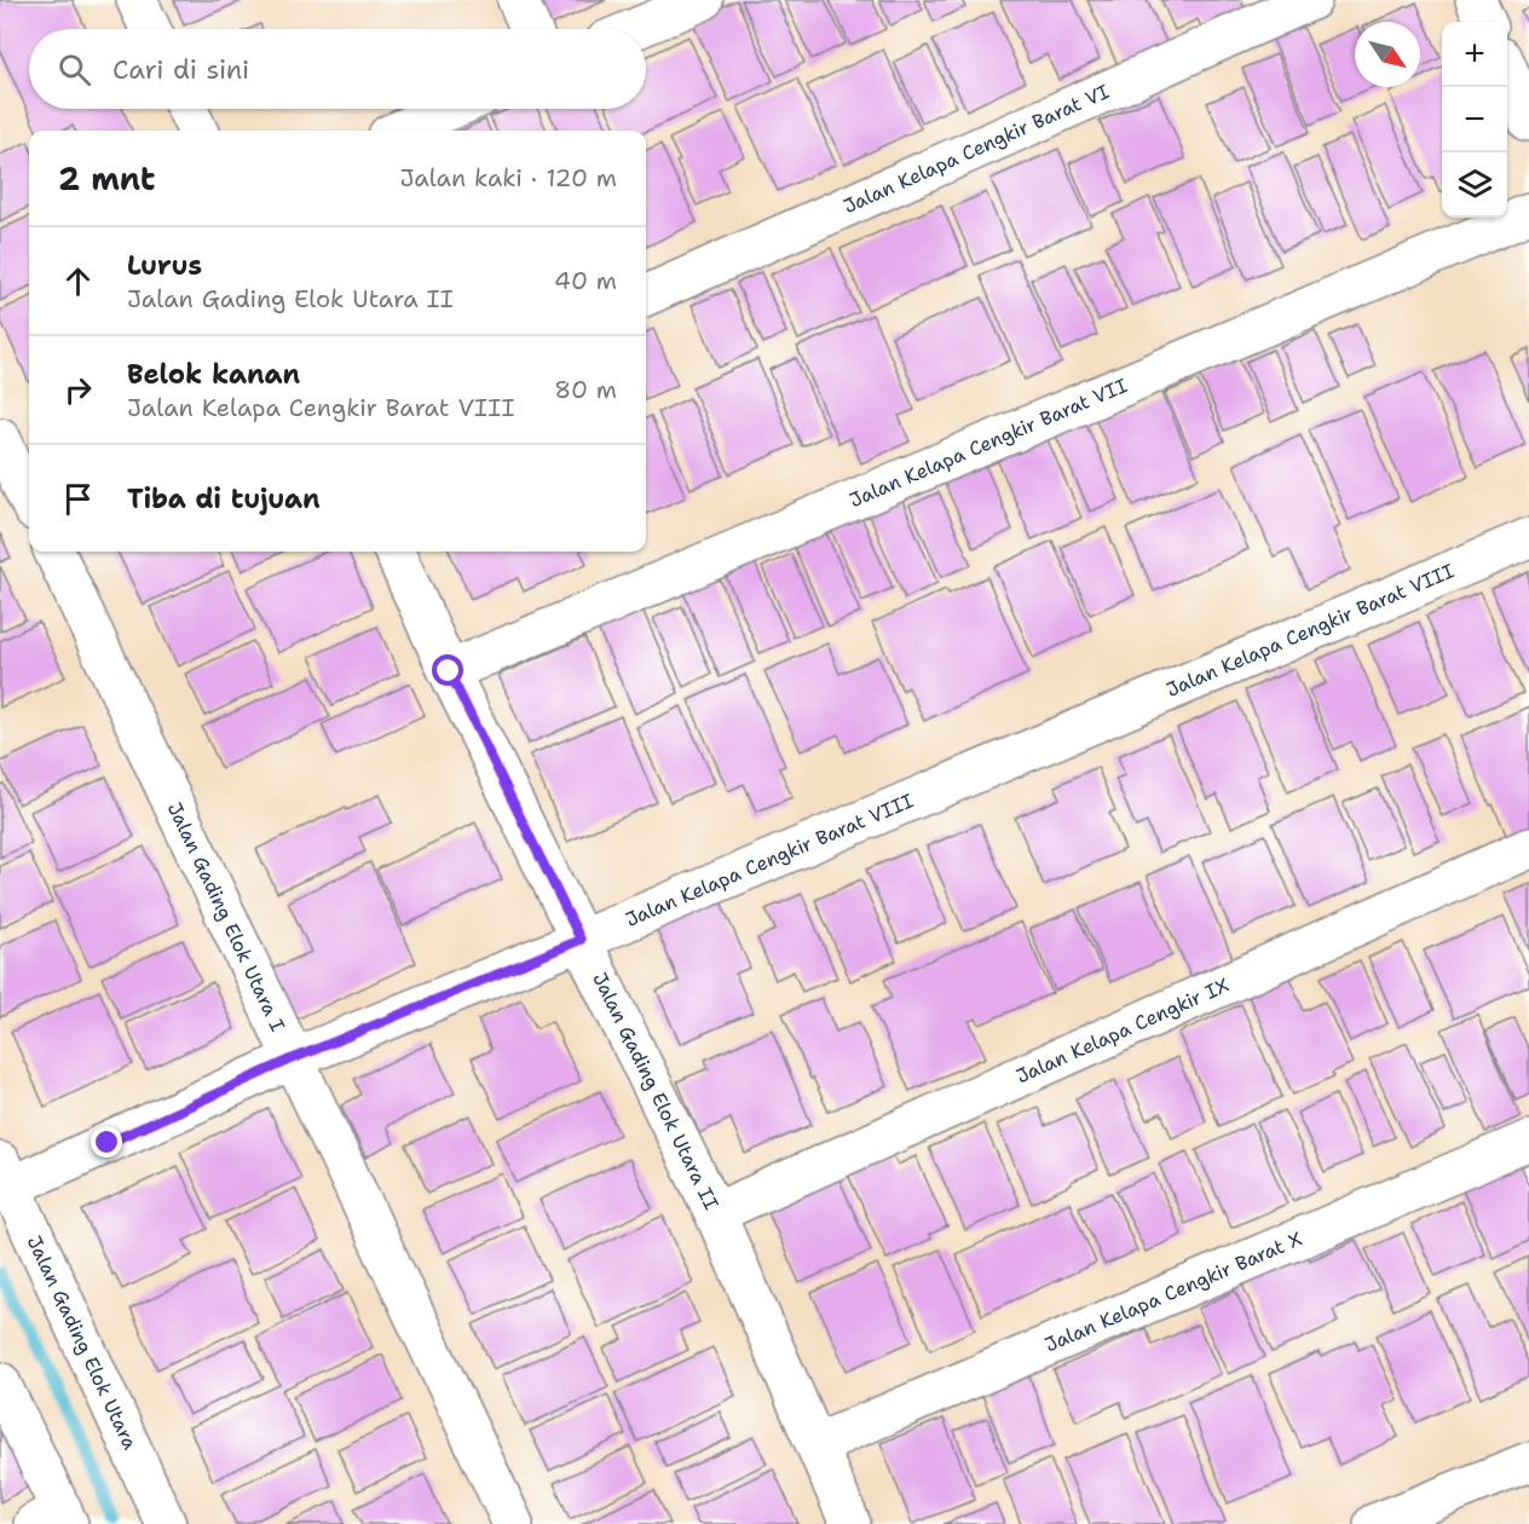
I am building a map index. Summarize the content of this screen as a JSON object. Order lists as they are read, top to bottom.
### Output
{
  "streets": {
    "street": [
      "Jalan Kelapa Cengkir Barat VI",
      "Jalan Kelapa Cengkir Barat VII",
      "Jalan Kelapa Cengkir Barat VIII",
      "Jalan Gading Elok Utara I",
      "Jalan Kelapa Cengkir IX",
      "Jalan Gading Elok Utara II",
      "Jalan Kelapa Cengkir Barat X",
      "Jalan Gading Elok Utara"
    ]
  },
  "crossings": [
    ["Jalan Kelapa Cengkir Barat VII", "Jalan Gading Elok Utara II"],
    ["Jalan Kelapa Cengkir Barat VIII", "Jalan Gading Elok Utara I"],
    ["Jalan Kelapa Cengkir Barat VIII", "Jalan Gading Elok Utara II"],
    ["Jalan Kelapa Cengkir Barat VIII", "Jalan Gading Elok Utara"],
    ["Jalan Kelapa Cengkir IX", "Jalan Gading Elok Utara II"],
    ["Jalan Gading Elok Utara II", "Jalan Kelapa Cengkir Barat X"]
  ],
  "north": "bottom right",
  "page": {
    "map_buttons": ["+", "−"],
    "search": "Cari di sini",
    "heading": ["2 mnt", "Jalan kaki · 120 m"],
    "list": [
      ["Lurus", "Jalan Gading Elok Utara II", "40 m"],
      ["Belok kanan", "Jalan Kelapa Cengkir Barat VIII", "80 m"],
      "Tiba di tujuan"
    ]
  }
}
